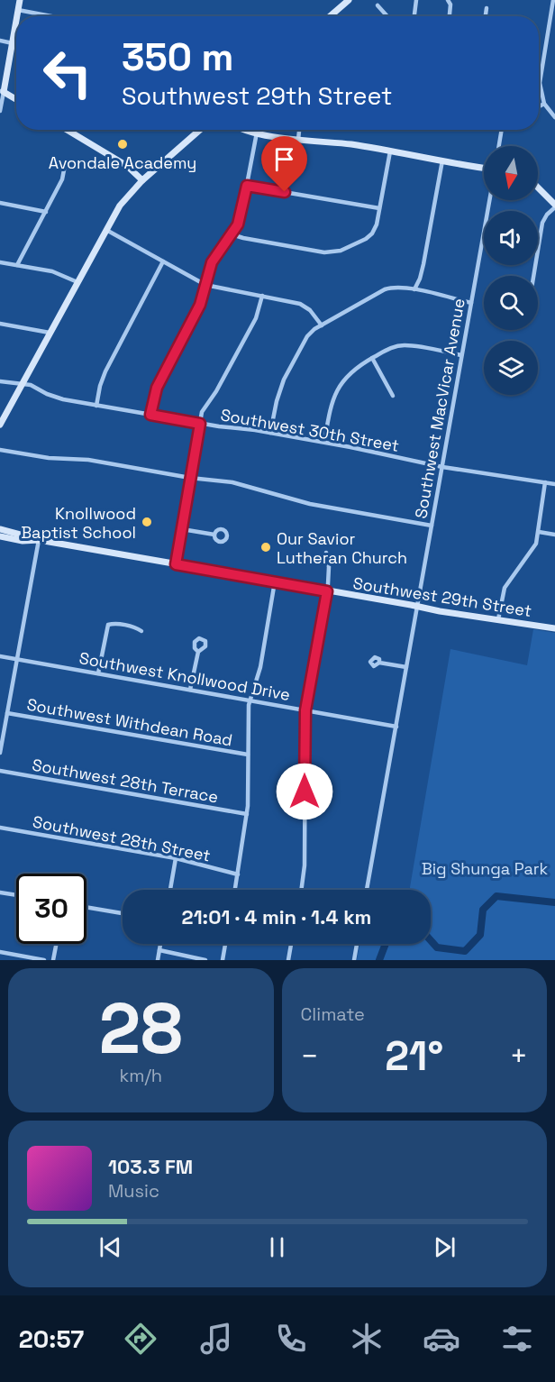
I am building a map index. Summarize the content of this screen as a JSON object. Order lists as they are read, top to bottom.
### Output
{
  "streets": {
    "main road": ["Southwest 29th Street"],
    "street": [
      "Southwest MacVicar Avenue",
      "Southwest 30th Street",
      "Southwest Knollwood Drive",
      "Southwest Withdean Road",
      "Southwest 28th Terrace",
      "Southwest 28th Street"
    ]
  },
  "crossings": [
    ["Southwest MacVicar Avenue", "Southwest 30th Street"],
    ["Southwest MacVicar Avenue", "Southwest 29th Street"],
    ["Southwest MacVicar Avenue", "Southwest Knollwood Drive"]
  ],
  "parks": ["Big Shunga Park"],
  "places": ["Avondale Academy", "Knollwood Baptist School", "Our Savior Lutheran Church"],
  "north": "bottom",
  "page": {
    "turn": ["350 m", "Southwest 29th Street"],
    "limit": "30",
    "trip": "21:01 · 4 min · 1.4 km",
    "tile": [
      ["28", "km/h"],
      "Climate"
    ],
    "heat": ["−", "21°", "+"],
    "song": ["103.3 FM", "Music"],
    "tabs": "20:57"
  }
}
